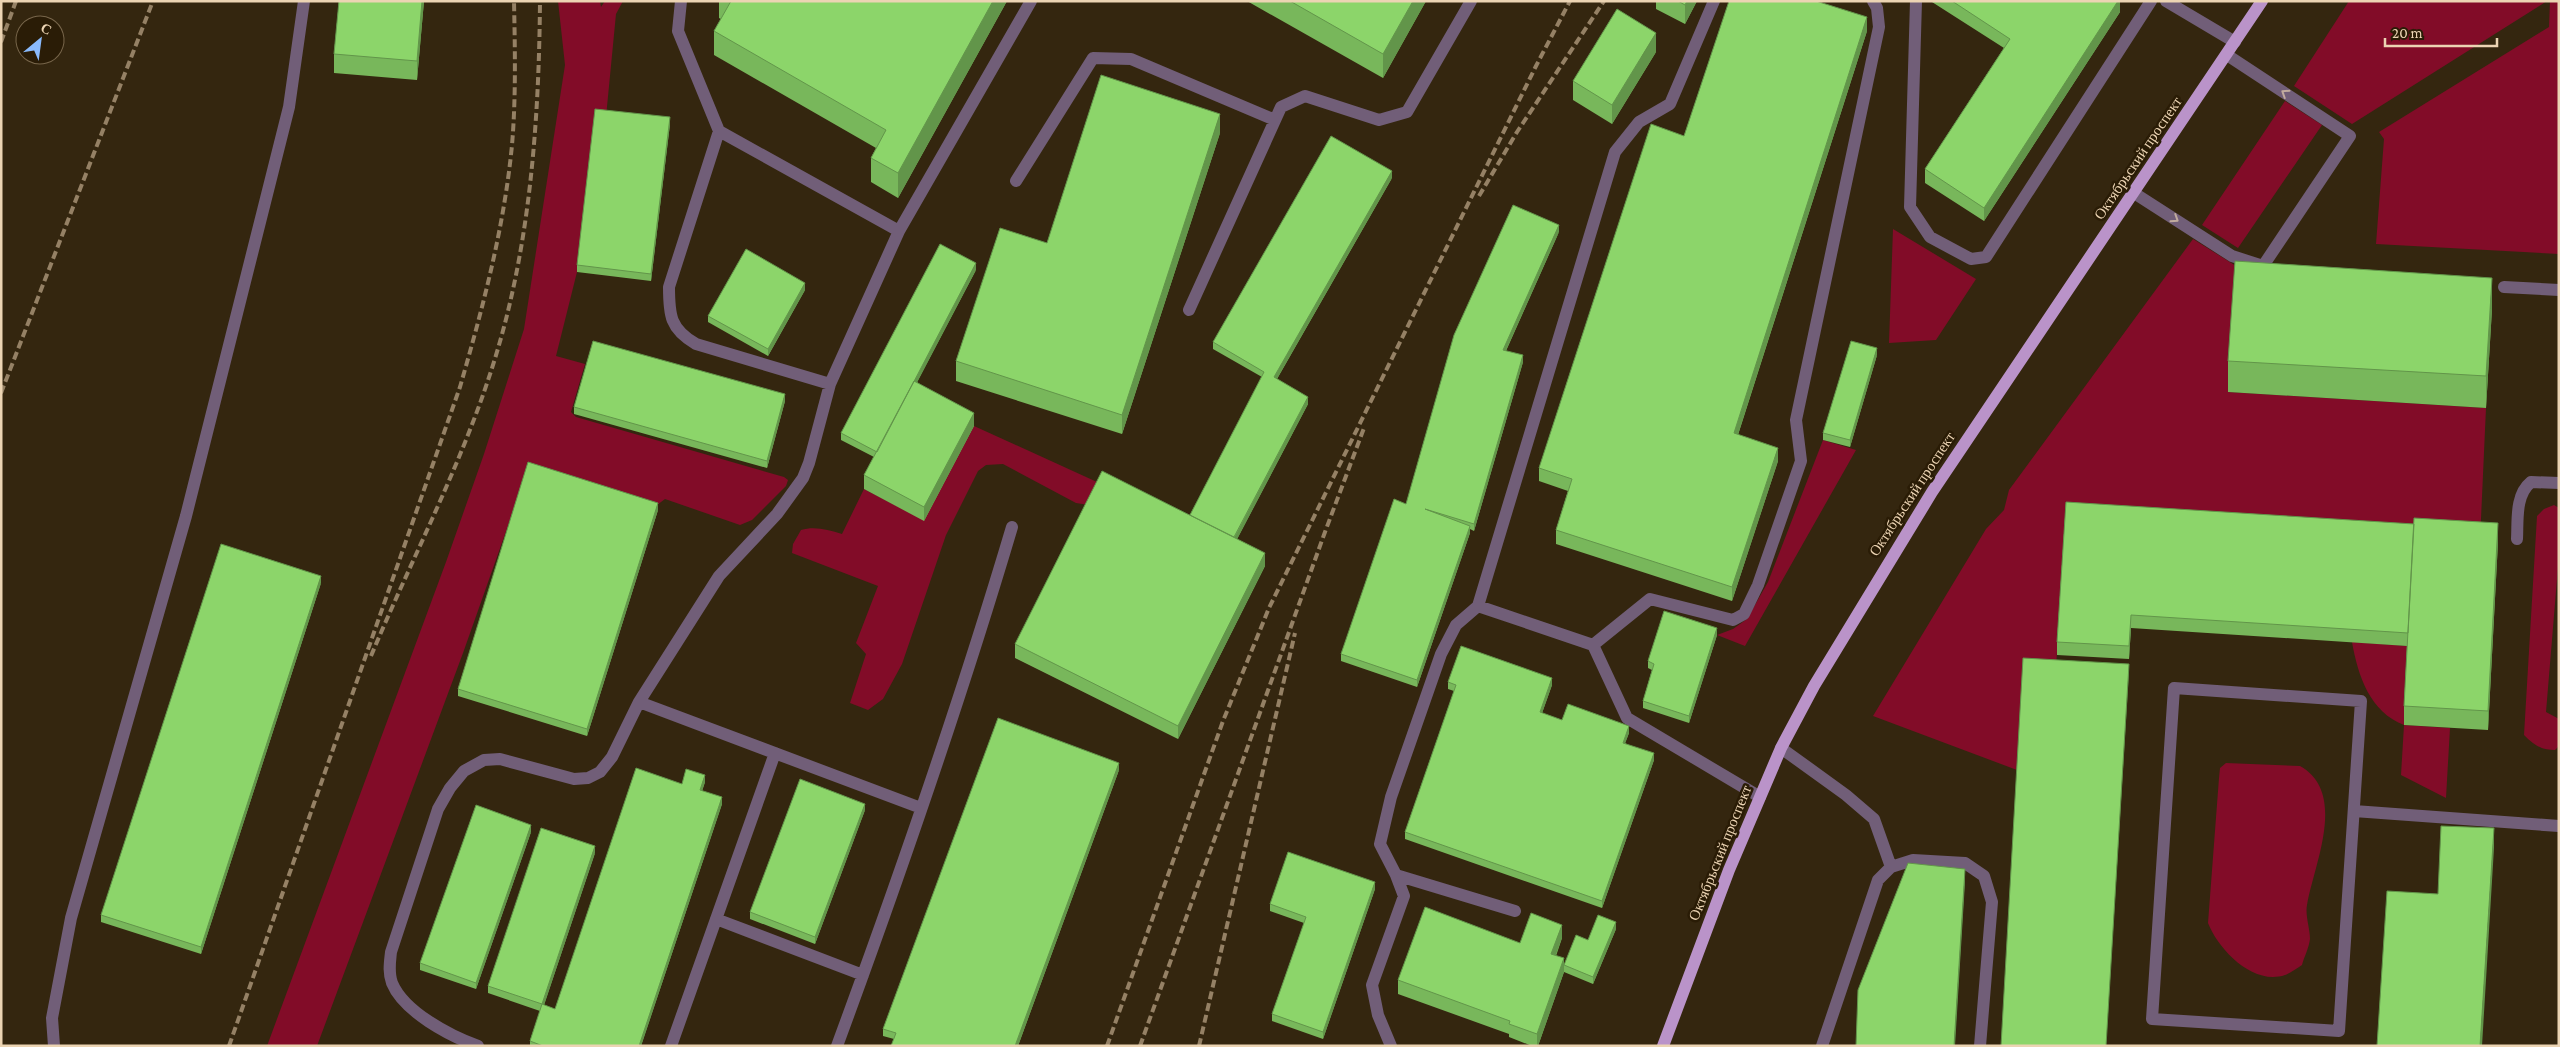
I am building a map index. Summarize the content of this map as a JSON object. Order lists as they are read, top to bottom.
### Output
{
  "streets": {
    "main road": ["Октябрьский проспект"]
  },
  "scale_bar": "20 m",
  "north": "top right"
}
